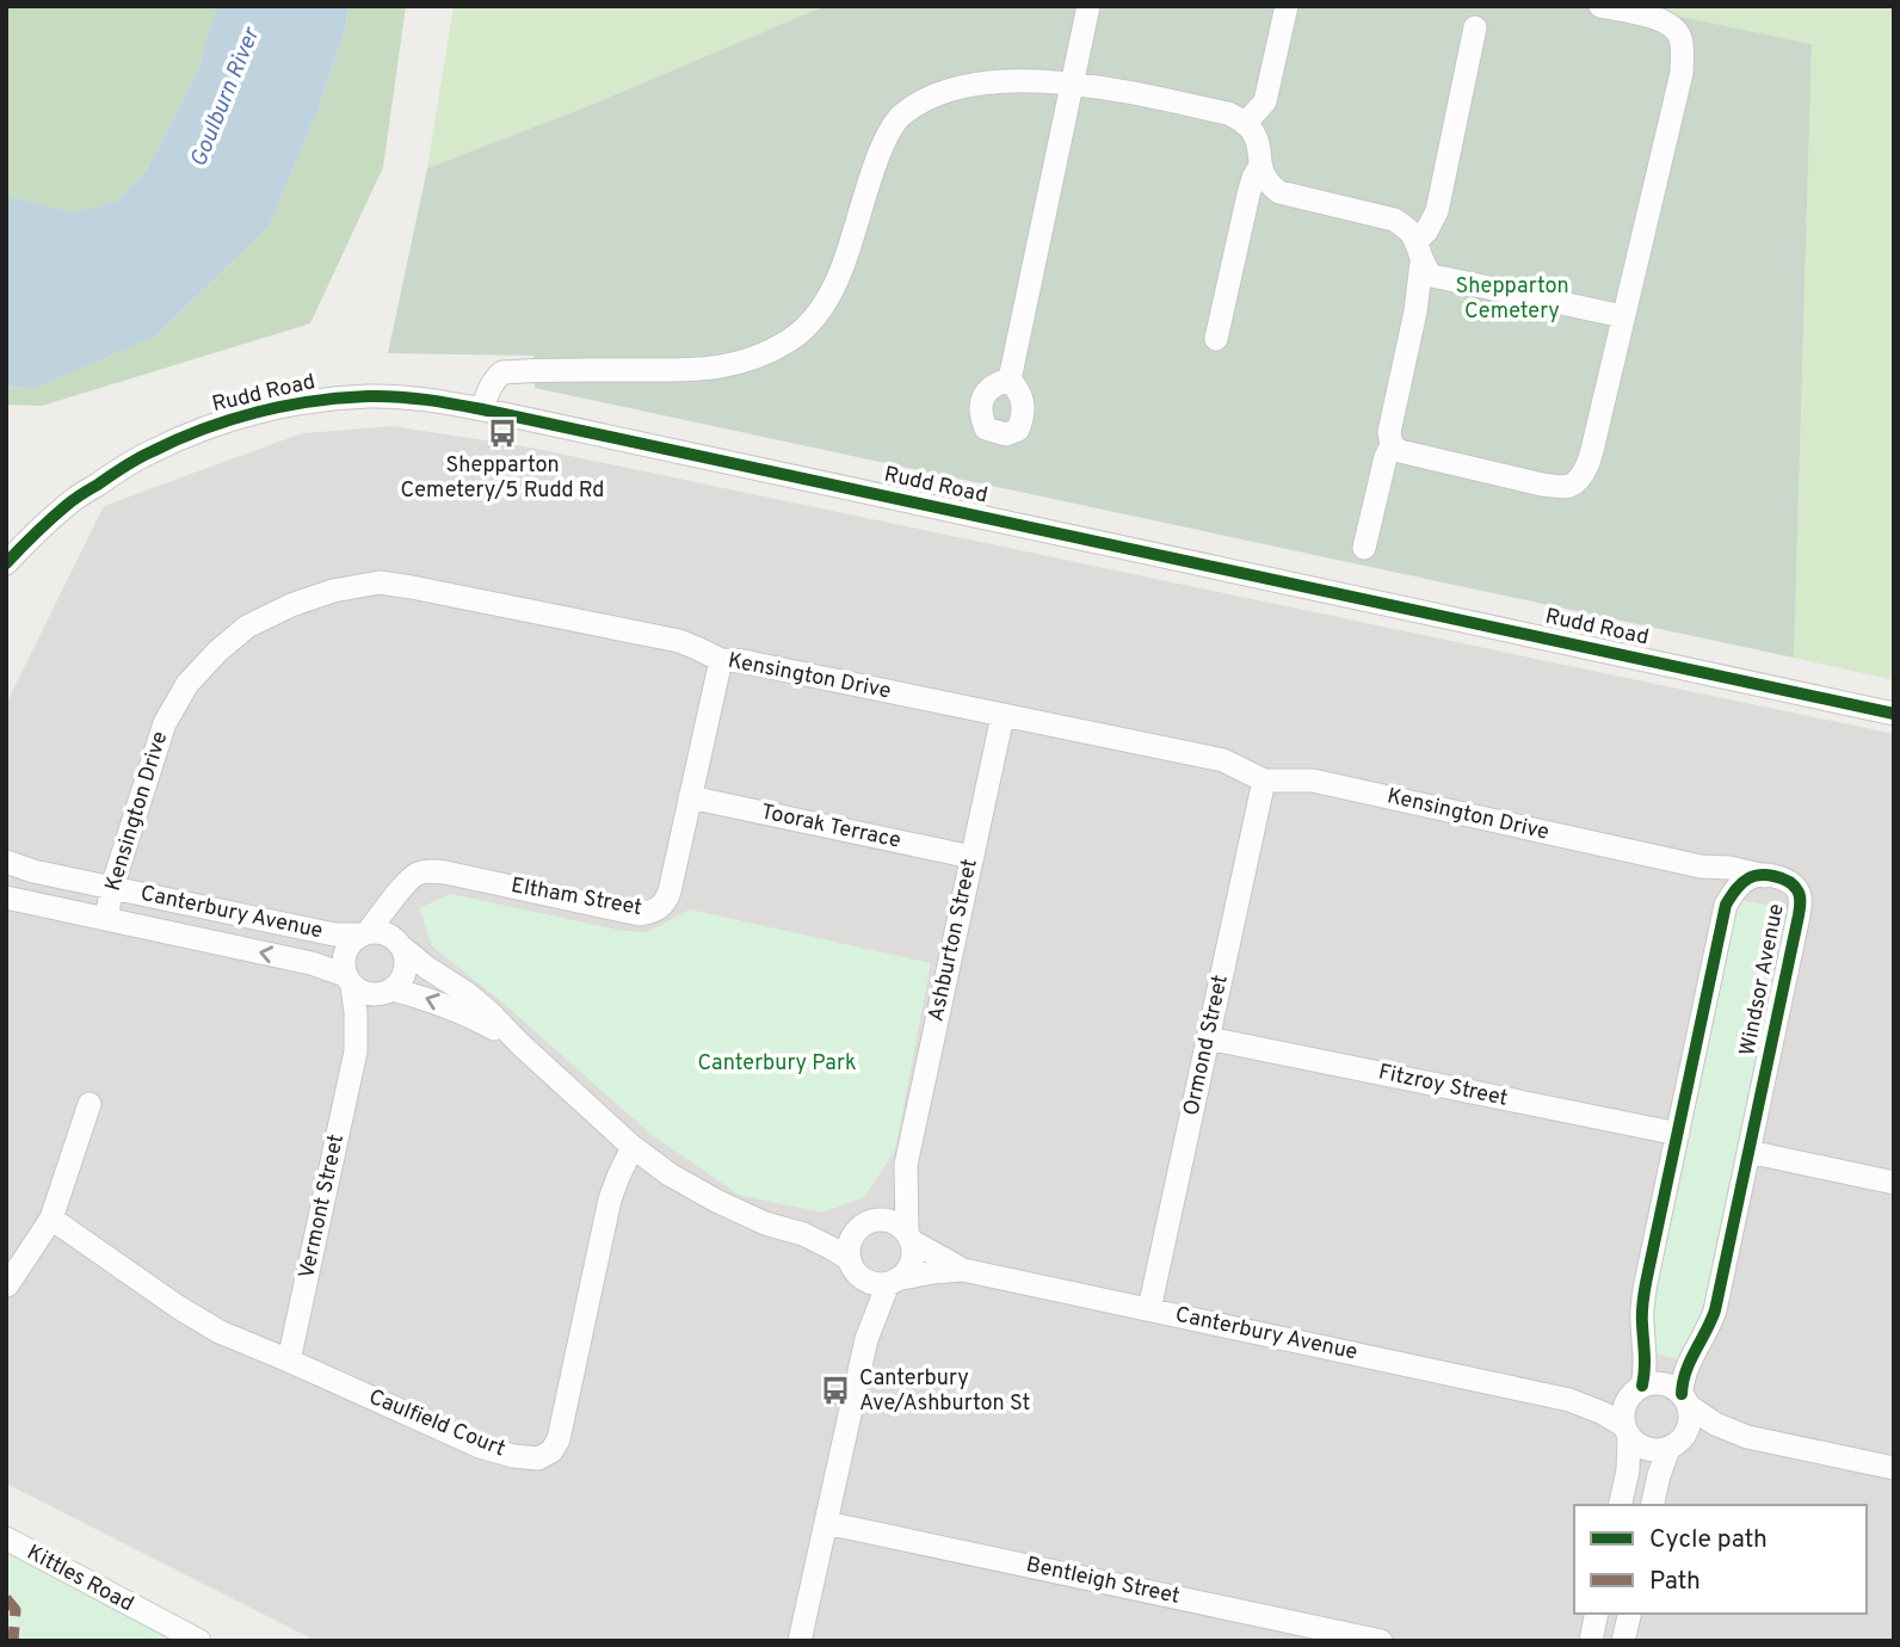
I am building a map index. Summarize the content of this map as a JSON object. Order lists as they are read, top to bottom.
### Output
{
  "streets": {
    "street": [
      "Rudd Road",
      "Kensington Drive",
      "Toorak Terrace",
      "Eltham Street",
      "Canterbury Avenue",
      "Ashburton Street",
      "Windsor Avenue",
      "Ormond Street",
      "Fitzroy Street",
      "Vermont Street",
      "Caulfield Court",
      "Kittles Road",
      "Bentleigh Street"
    ]
  },
  "crossings": [
    ["Kensington Drive", "Eltham Street"],
    ["Kensington Drive", "Canterbury Avenue"],
    ["Kensington Drive", "Ashburton Street"],
    ["Kensington Drive", "Windsor Avenue"],
    ["Kensington Drive", "Ormond Street"],
    ["Toorak Terrace", "Eltham Street"],
    ["Toorak Terrace", "Ashburton Street"],
    ["Canterbury Avenue", "Ashburton Street"],
    ["Canterbury Avenue", "Windsor Avenue"],
    ["Canterbury Avenue", "Ormond Street"],
    ["Canterbury Avenue", "Vermont Street"],
    ["Ormond Street", "Fitzroy Street"],
    ["Vermont Street", "Caulfield Court"]
  ],
  "water": ["Goulburn River"],
  "parks": ["Shepparton Cemetery", "Canterbury Park"],
  "places": {
    "bus stop": ["Shepparton Cemetery/5 Rudd Rd", "Canterbury Ave/Ashburton St"]
  },
  "legend": ["Cycle path", "Path"]
}
